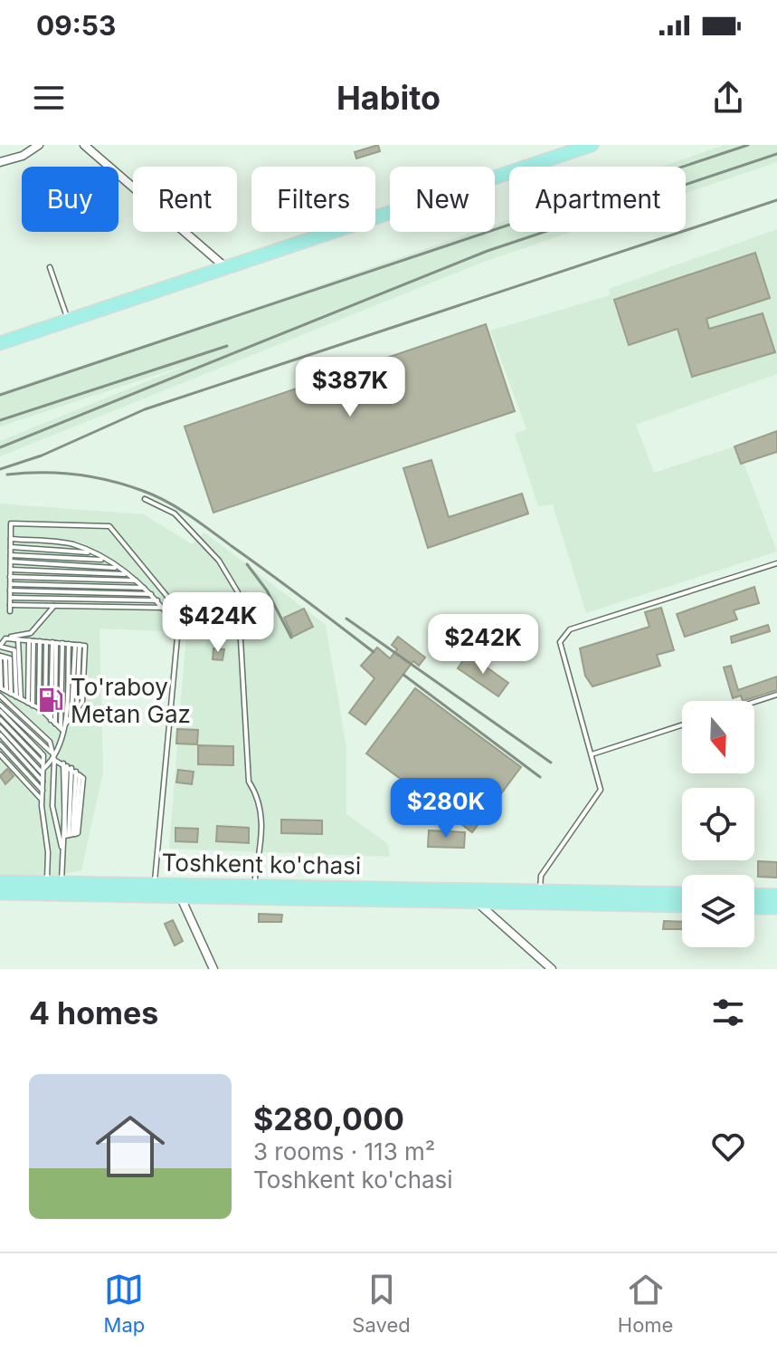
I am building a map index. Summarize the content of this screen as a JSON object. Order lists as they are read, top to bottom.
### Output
{
  "streets": {
    "main road": ["Toshkent ko'chasi"]
  },
  "places": {
    "fuel station": ["To'raboy Metan Gaz"]
  },
  "north": "bottom",
  "page": {
    "status": "09:53",
    "header": "Habito",
    "chip": [
      "Buy",
      "Rent",
      "Filters",
      "New",
      "Apartment"
    ],
    "price": [
      "$387K",
      "$424K",
      "$242K",
      "$280K"
    ],
    "heading": "4 homes",
    "list": [
      {
        "name": "$280,000",
        "note": "3 rooms · 113 m² · Toshkent ko'chasi"
      }
    ],
    "tabs": ["Map", "Saved", "Home"]
  }
}
